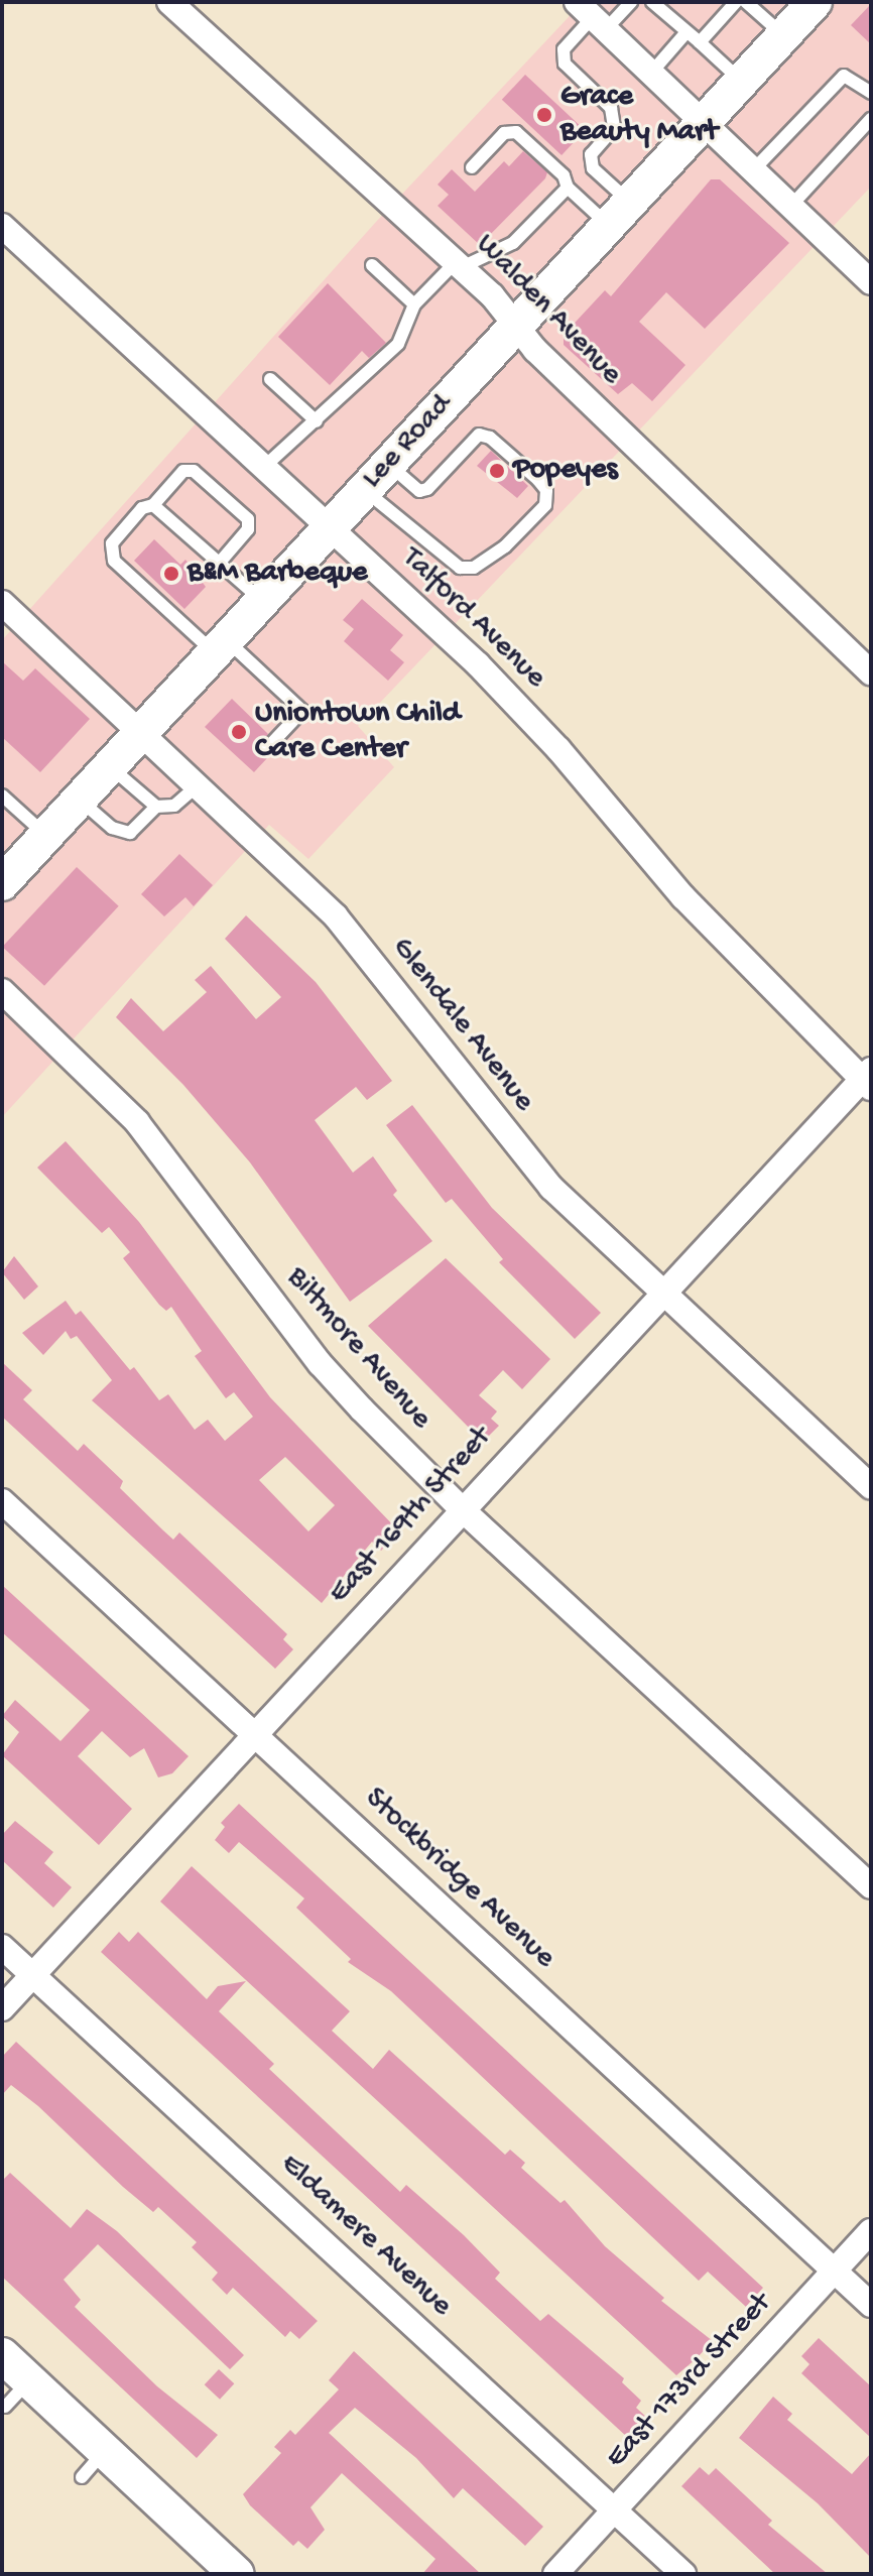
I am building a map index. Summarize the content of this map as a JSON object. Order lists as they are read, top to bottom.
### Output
{
  "streets": {
    "main road": ["Lee Road"],
    "street": [
      "Walden Avenue",
      "Talford Avenue",
      "Glendale Avenue",
      "Biltmore Avenue",
      "East 169th Street",
      "Stockbridge Avenue",
      "Eldamere Avenue",
      "East 173rd Street"
    ]
  },
  "crossings": [
    ["Walden Avenue", "Lee Road"],
    ["Lee Road", "Talford Avenue"],
    ["Lee Road", "Glendale Avenue"],
    ["Talford Avenue", "East 169th Street"],
    ["Glendale Avenue", "East 169th Street"],
    ["Biltmore Avenue", "East 169th Street"],
    ["East 169th Street", "Stockbridge Avenue"],
    ["East 169th Street", "Eldamere Avenue"],
    ["Stockbridge Avenue", "East 173rd Street"],
    ["Eldamere Avenue", "East 173rd Street"]
  ],
  "places": [
    "Grace Beauty Mart",
    "Popeyes",
    "B&M Barbeque",
    "Uniontown Child Care Center"
  ]
}
